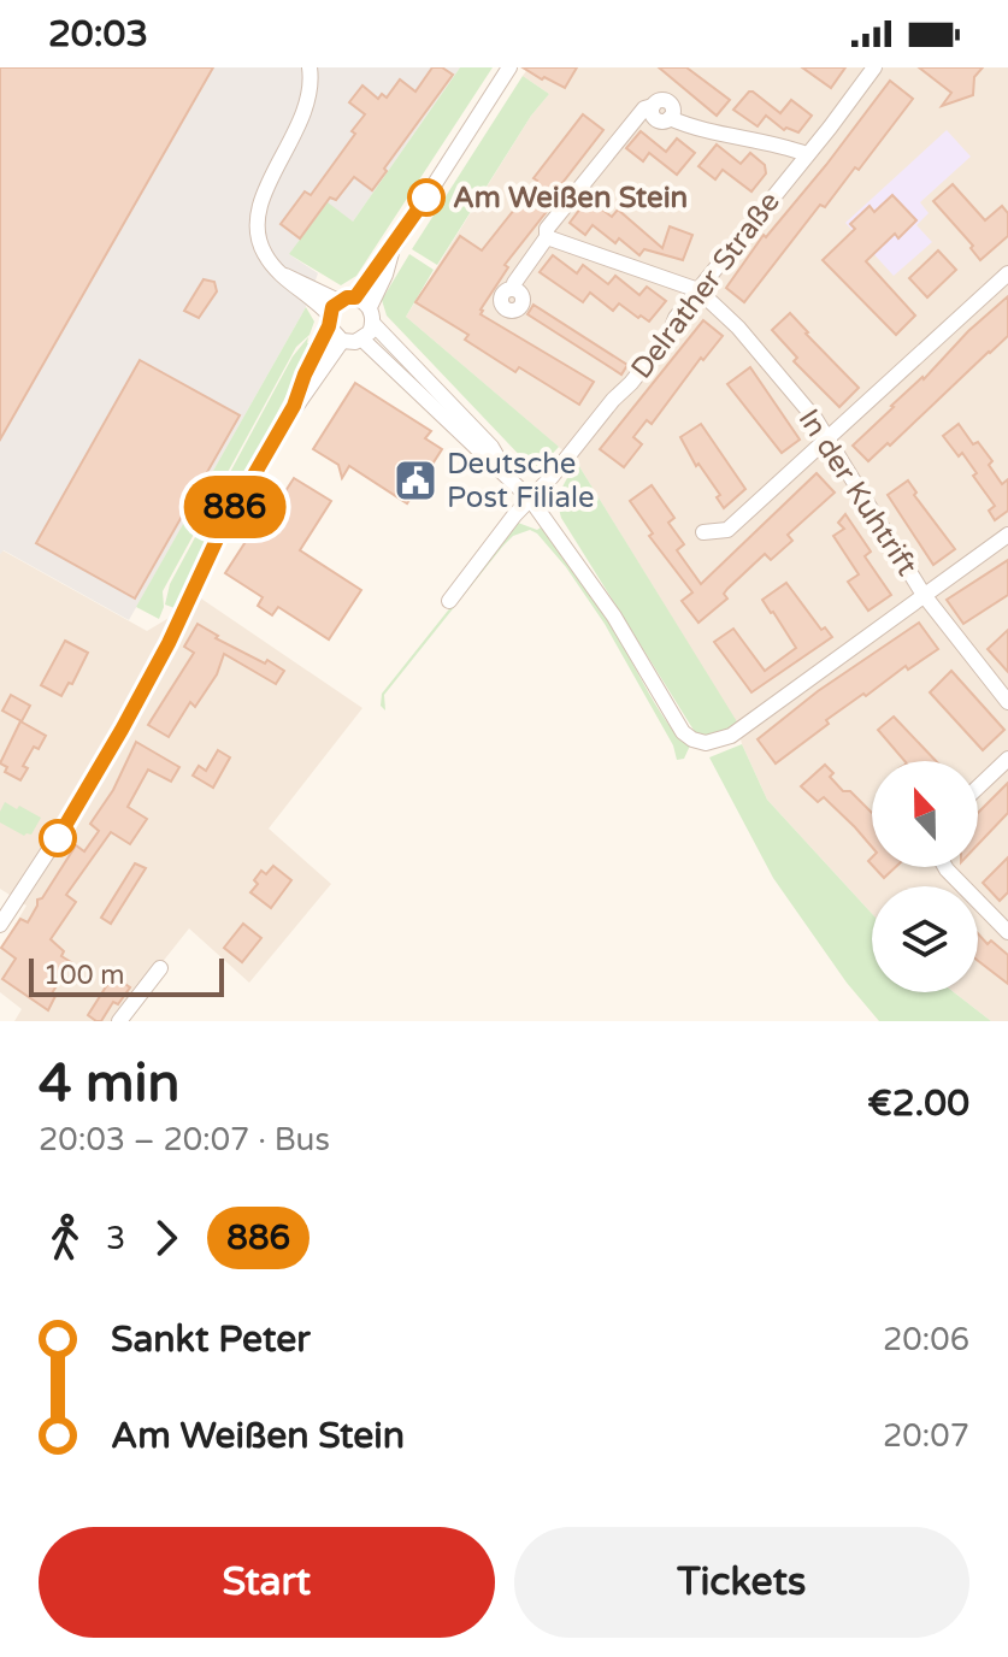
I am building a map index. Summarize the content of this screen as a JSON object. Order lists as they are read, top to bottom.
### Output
{
  "streets": {
    "street": ["Delrather Straße", "In der Kuhtrift"]
  },
  "crossings": [
    ["Delrather Straße", "In der Kuhtrift"]
  ],
  "places": {
    "other": ["Am Weißen Stein"],
    "public building": ["Deutsche Post Filiale"]
  },
  "lines": ["bus line 886"],
  "scale_bar": "100 m",
  "north": "top",
  "page": {
    "status": "20:03",
    "on_map": "886",
    "scale": "100 m",
    "heading": ["4 min", "20:03 – 20:07 · Bus", "€2.00"],
    "legs": ["3", "886"],
    "list": [
      {
        "name": "Sankt Peter",
        "value": "20:06"
      },
      {
        "name": "Am Weißen Stein",
        "value": "20:07"
      }
    ],
    "buttons": ["Start", "Tickets"]
  }
}
